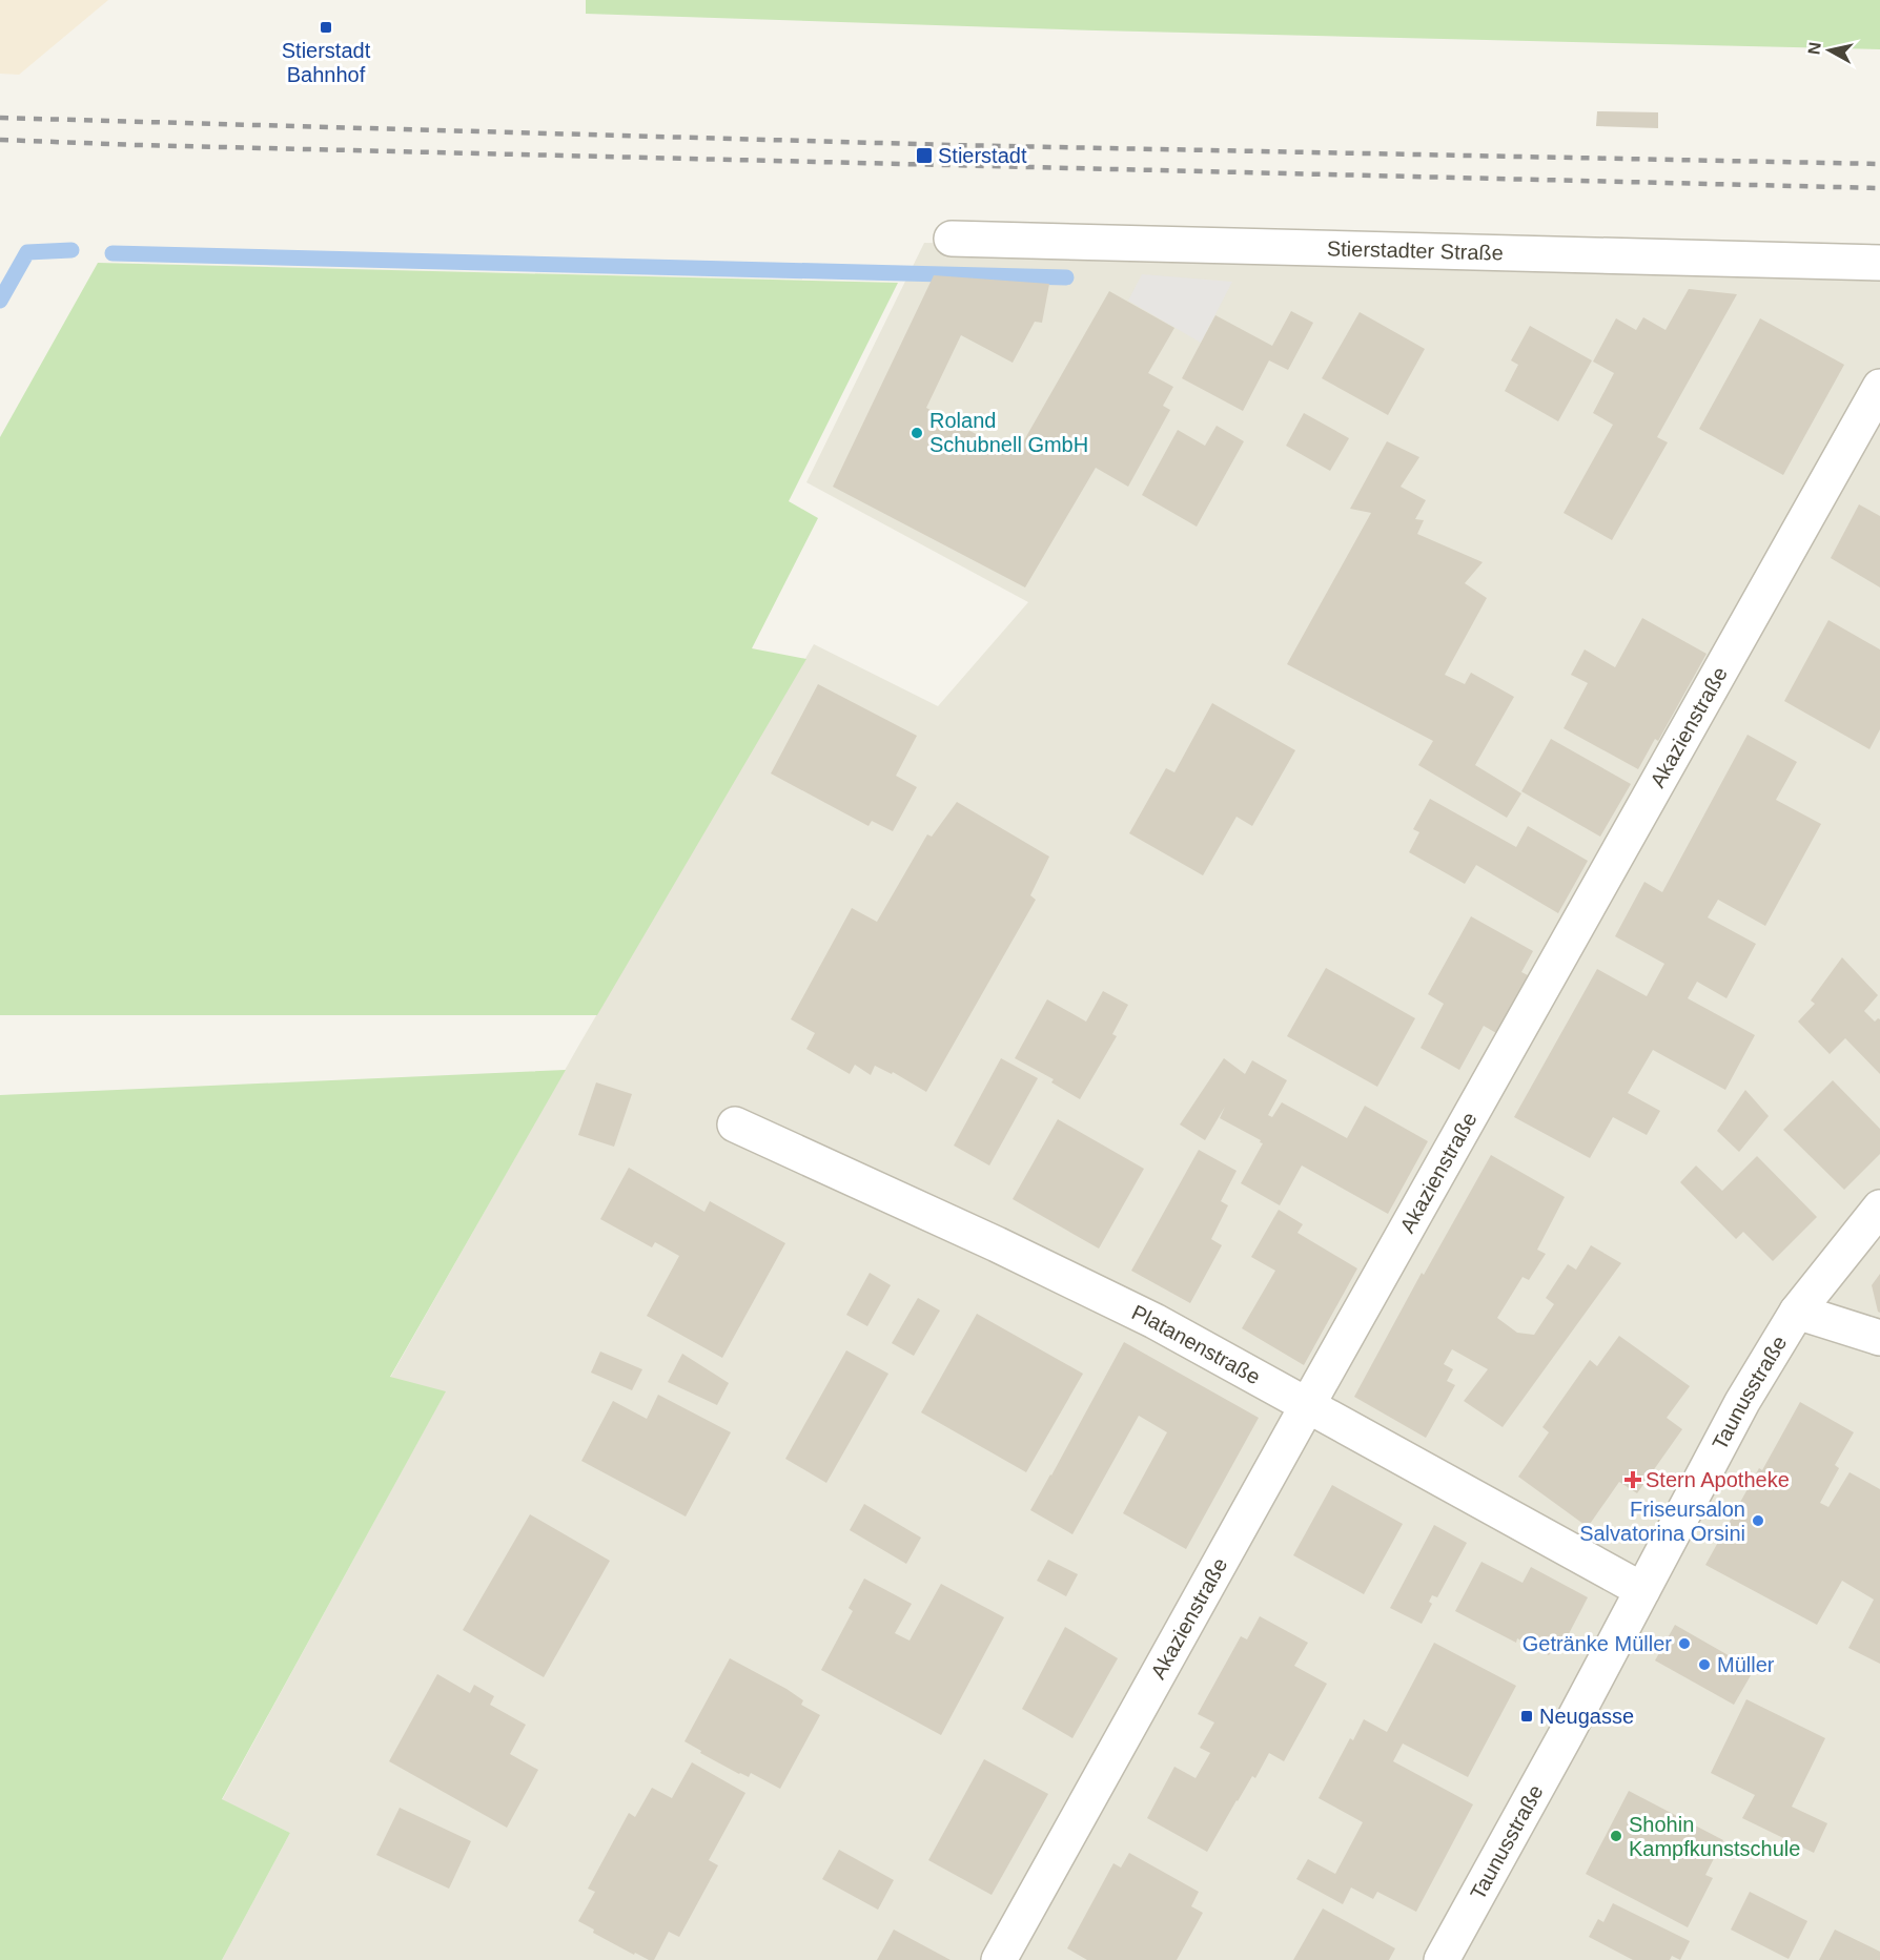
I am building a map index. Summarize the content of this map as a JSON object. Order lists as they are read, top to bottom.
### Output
{
  "streets": {
    "street": [
      "Stierstadter Straße",
      "Akazienstraße",
      "Platanenstraße",
      "Taunusstraße"
    ]
  },
  "crossings": [
    ["Akazienstraße", "Platanenstraße"],
    ["Platanenstraße", "Taunusstraße"]
  ],
  "places": {
    "transit": ["Stierstadt Bahnhof", "Stierstadt", "Neugasse"],
    "other": [
      "Roland Schubnell GmbH",
      "Friseursalon Salvatorina Orsini",
      "Getränke Müller",
      "Müller",
      "Shohin Kampfkunstschule"
    ],
    "health": ["Stern Apotheke"]
  },
  "north": "left"
}
